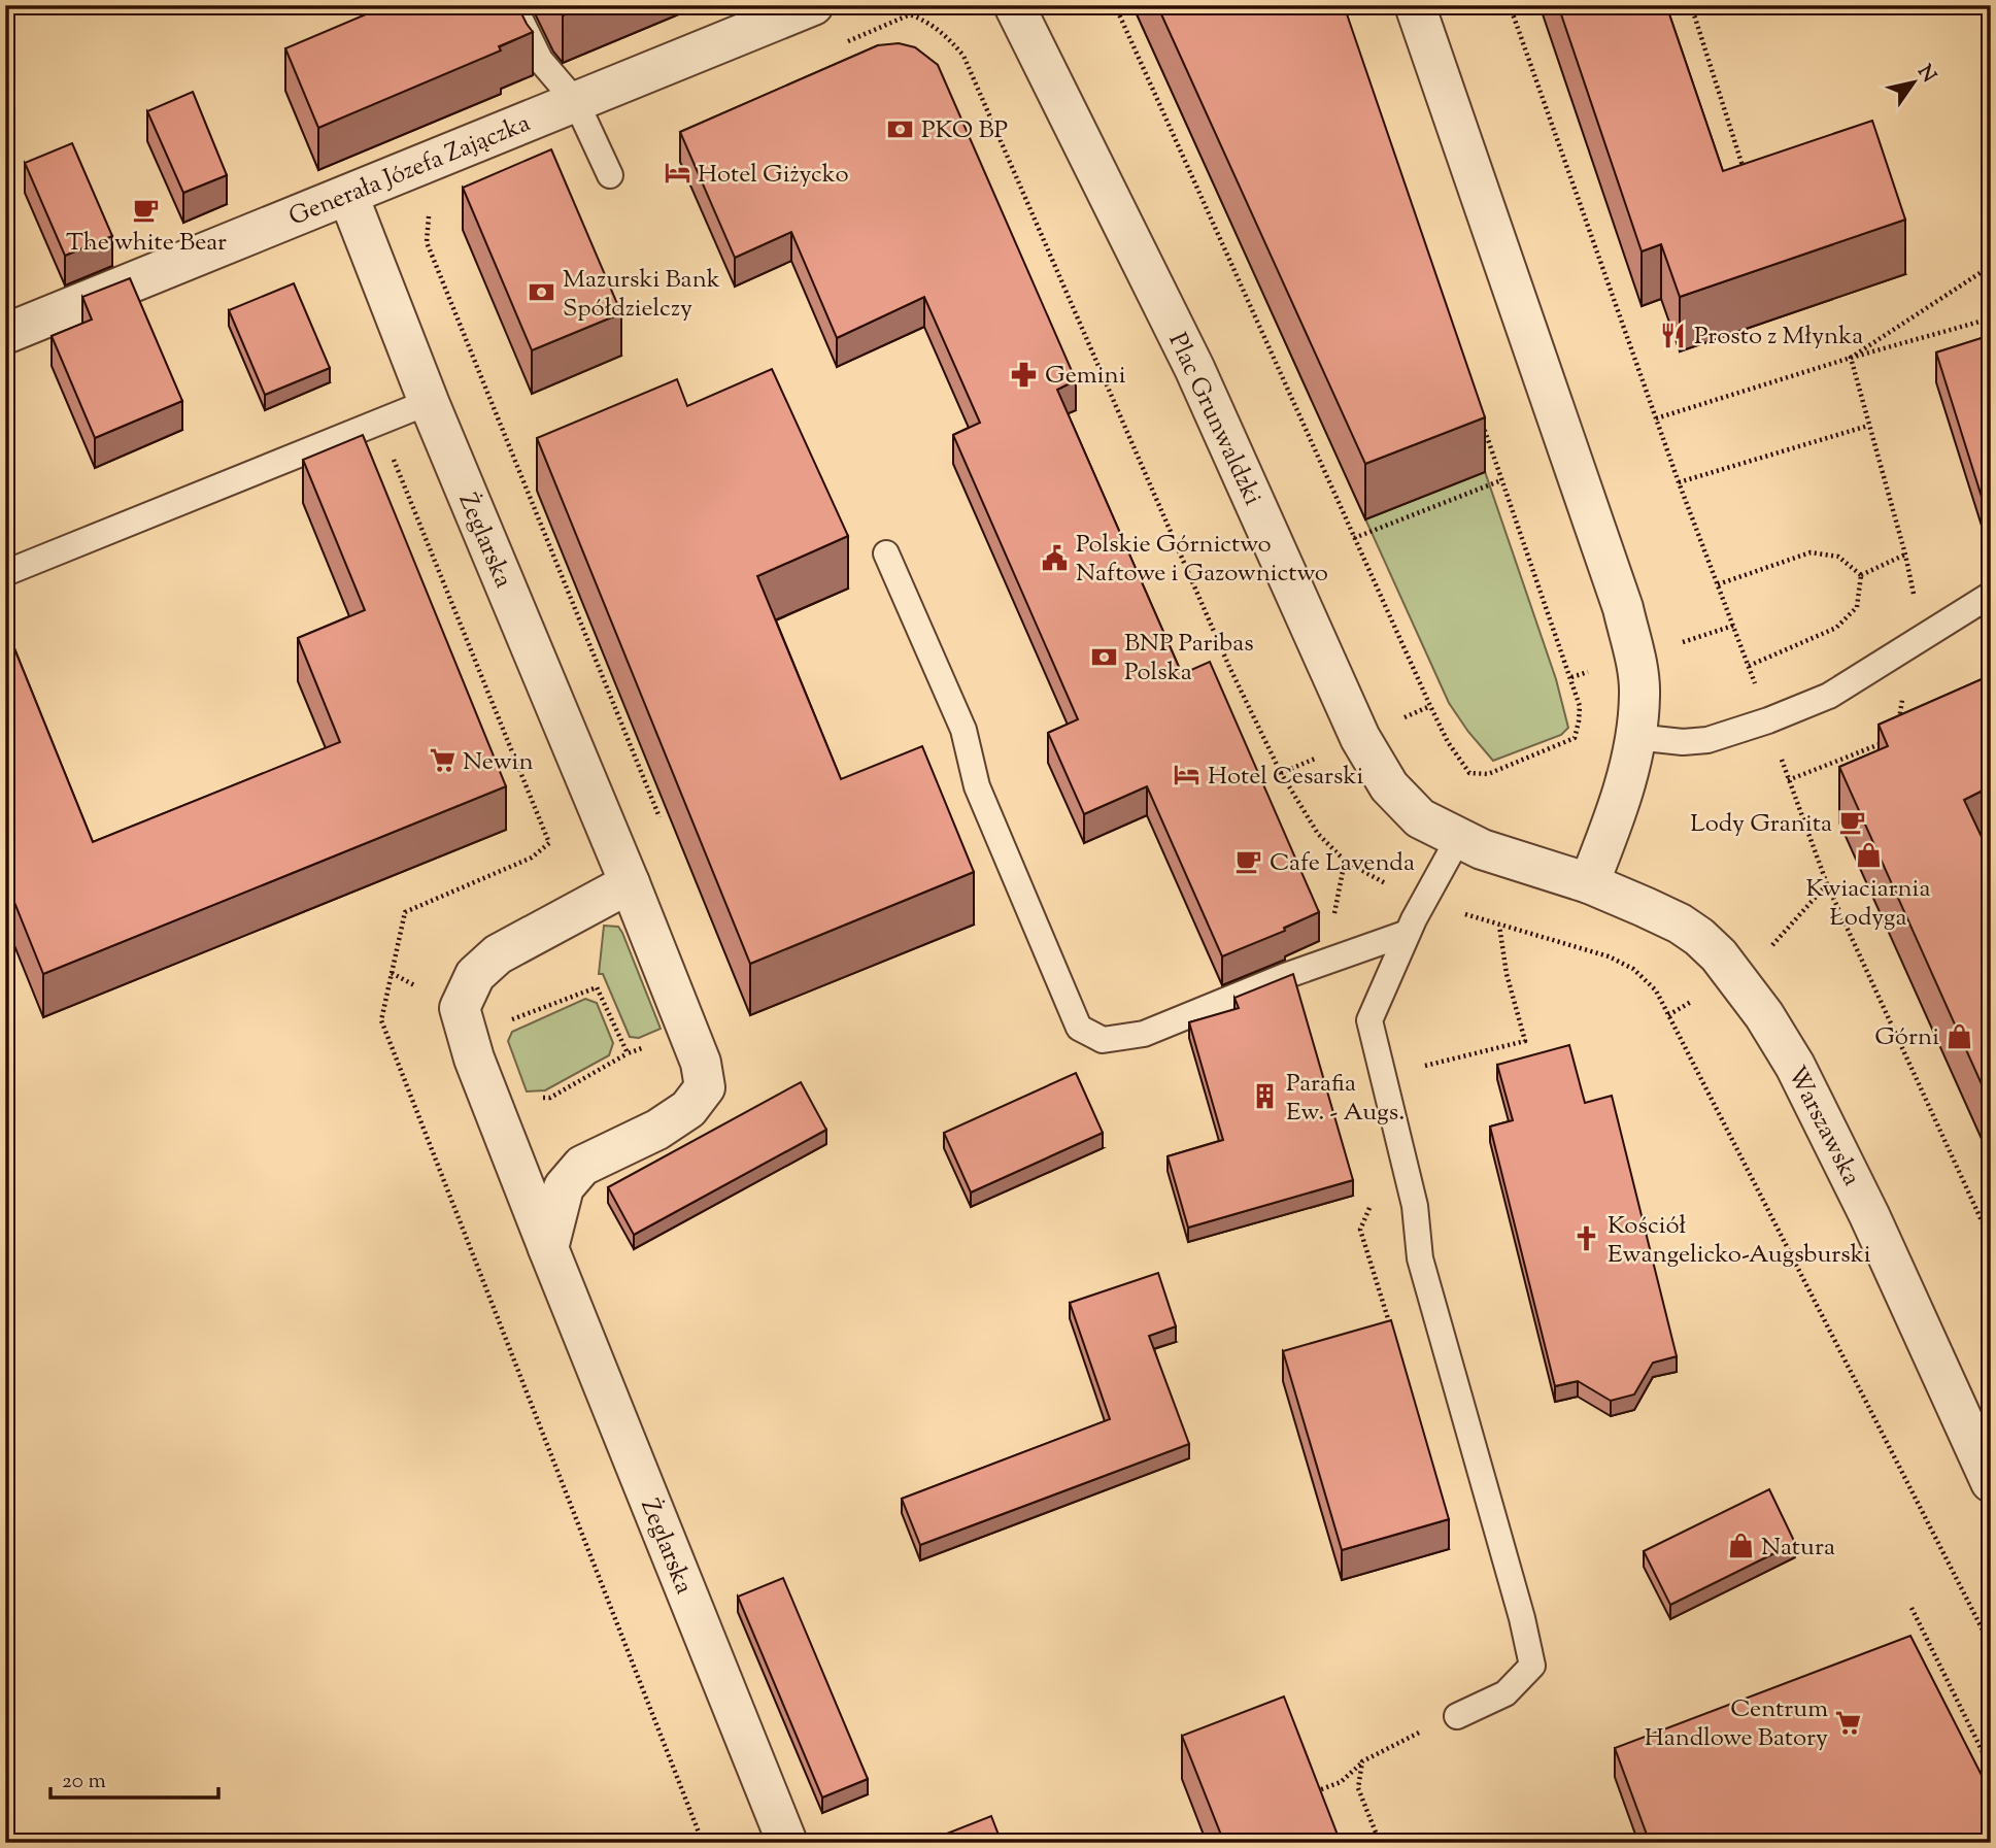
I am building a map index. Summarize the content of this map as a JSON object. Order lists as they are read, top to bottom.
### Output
{
  "streets": {
    "street": [
      "Generała Józefa Zajączka",
      "Plac Grunwaldzki",
      "Żeglarska",
      "Warszawska"
    ]
  },
  "crossings": [
    ["Generała Józefa Zajączka", "Żeglarska"],
    ["Plac Grunwaldzki", "Warszawska"]
  ],
  "places": {
    "bank": ["PKO BP", "Mazurski Bank Spółdzielczy", "BNP Paribas Polska"],
    "hotel": ["Hotel Giżycko", "Hotel Cesarski"],
    "cafe": ["The white Bear", "Lody Granita", "Cafe Lavenda"],
    "restaurant": ["Prosto z Młynka"],
    "pharmacy": ["Gemini"],
    "public building": ["Polskie Górnictwo Naftowe i Gazownictwo"],
    "supermarket": ["Newin", "Centrum Handlowe Batory"],
    "shop": ["Kwiaciarnia Łodyga", "Górni", "Natura"],
    "building": ["Parafia Ew. - Augs."],
    "church": ["Kościół Ewangelicko-Augsburski"]
  },
  "scale_bar": "20 m",
  "north": "top right"
}
